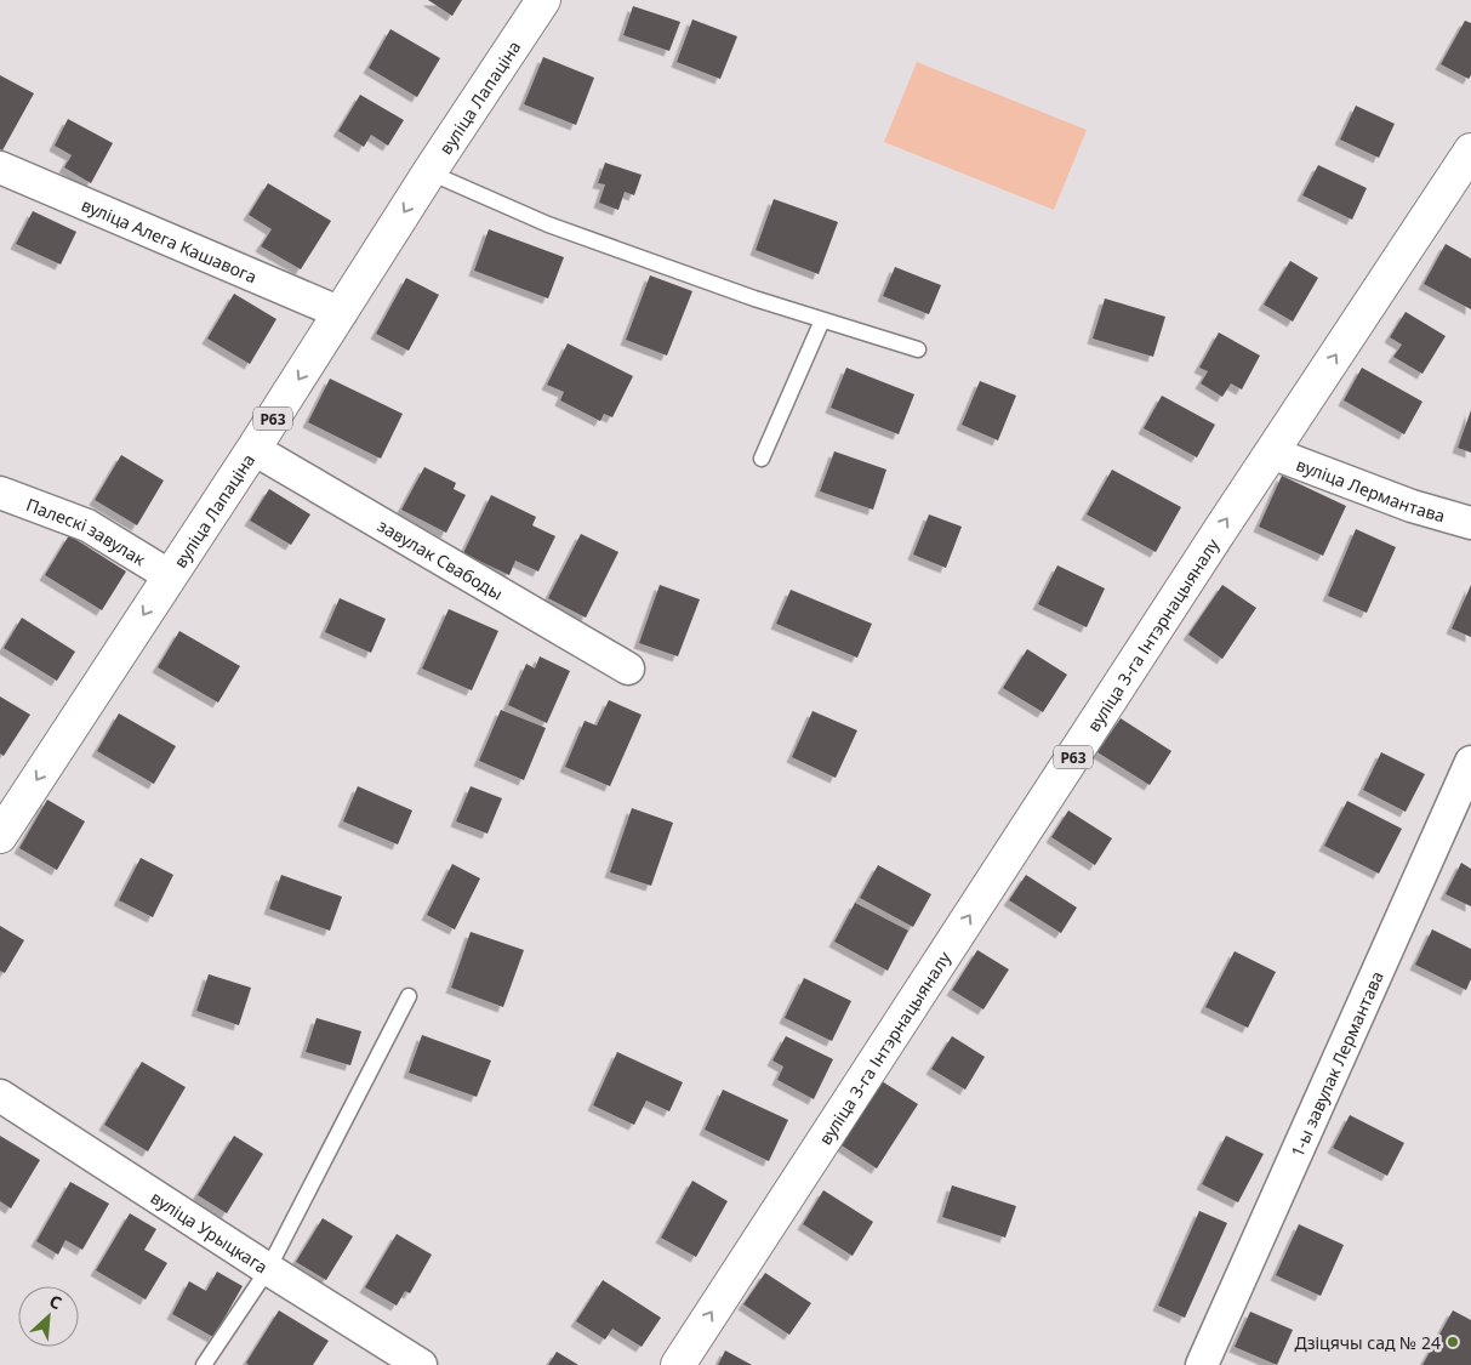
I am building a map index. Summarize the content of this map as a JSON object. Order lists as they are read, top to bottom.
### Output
{
  "streets": {
    "main road": ["вуліца Лапаціна", "Р63", "вуліца 3-га Інтэрнацыяналу"],
    "street": [
      "вуліца Алега Кашавога",
      "вуліца Лермантава",
      "Палескі завулак",
      "завулак Свабоды",
      "1-ы завулак Лермантава",
      "вуліца Урыцкага"
    ]
  },
  "crossings": [
    ["вуліца Лапаціна", "вуліца Алега Кашавога"],
    ["вуліца Лапаціна", "Палескі завулак"],
    ["вуліца Лапаціна", "завулак Свабоды"],
    ["вуліца Лермантава", "вуліца 3-га Інтэрнацыяналу"]
  ],
  "one_way": ["вуліца Лапаціна", "вуліца 3-га Інтэрнацыяналу"],
  "places": ["Дзіцячы сад № 24"],
  "north": "top right"
}
